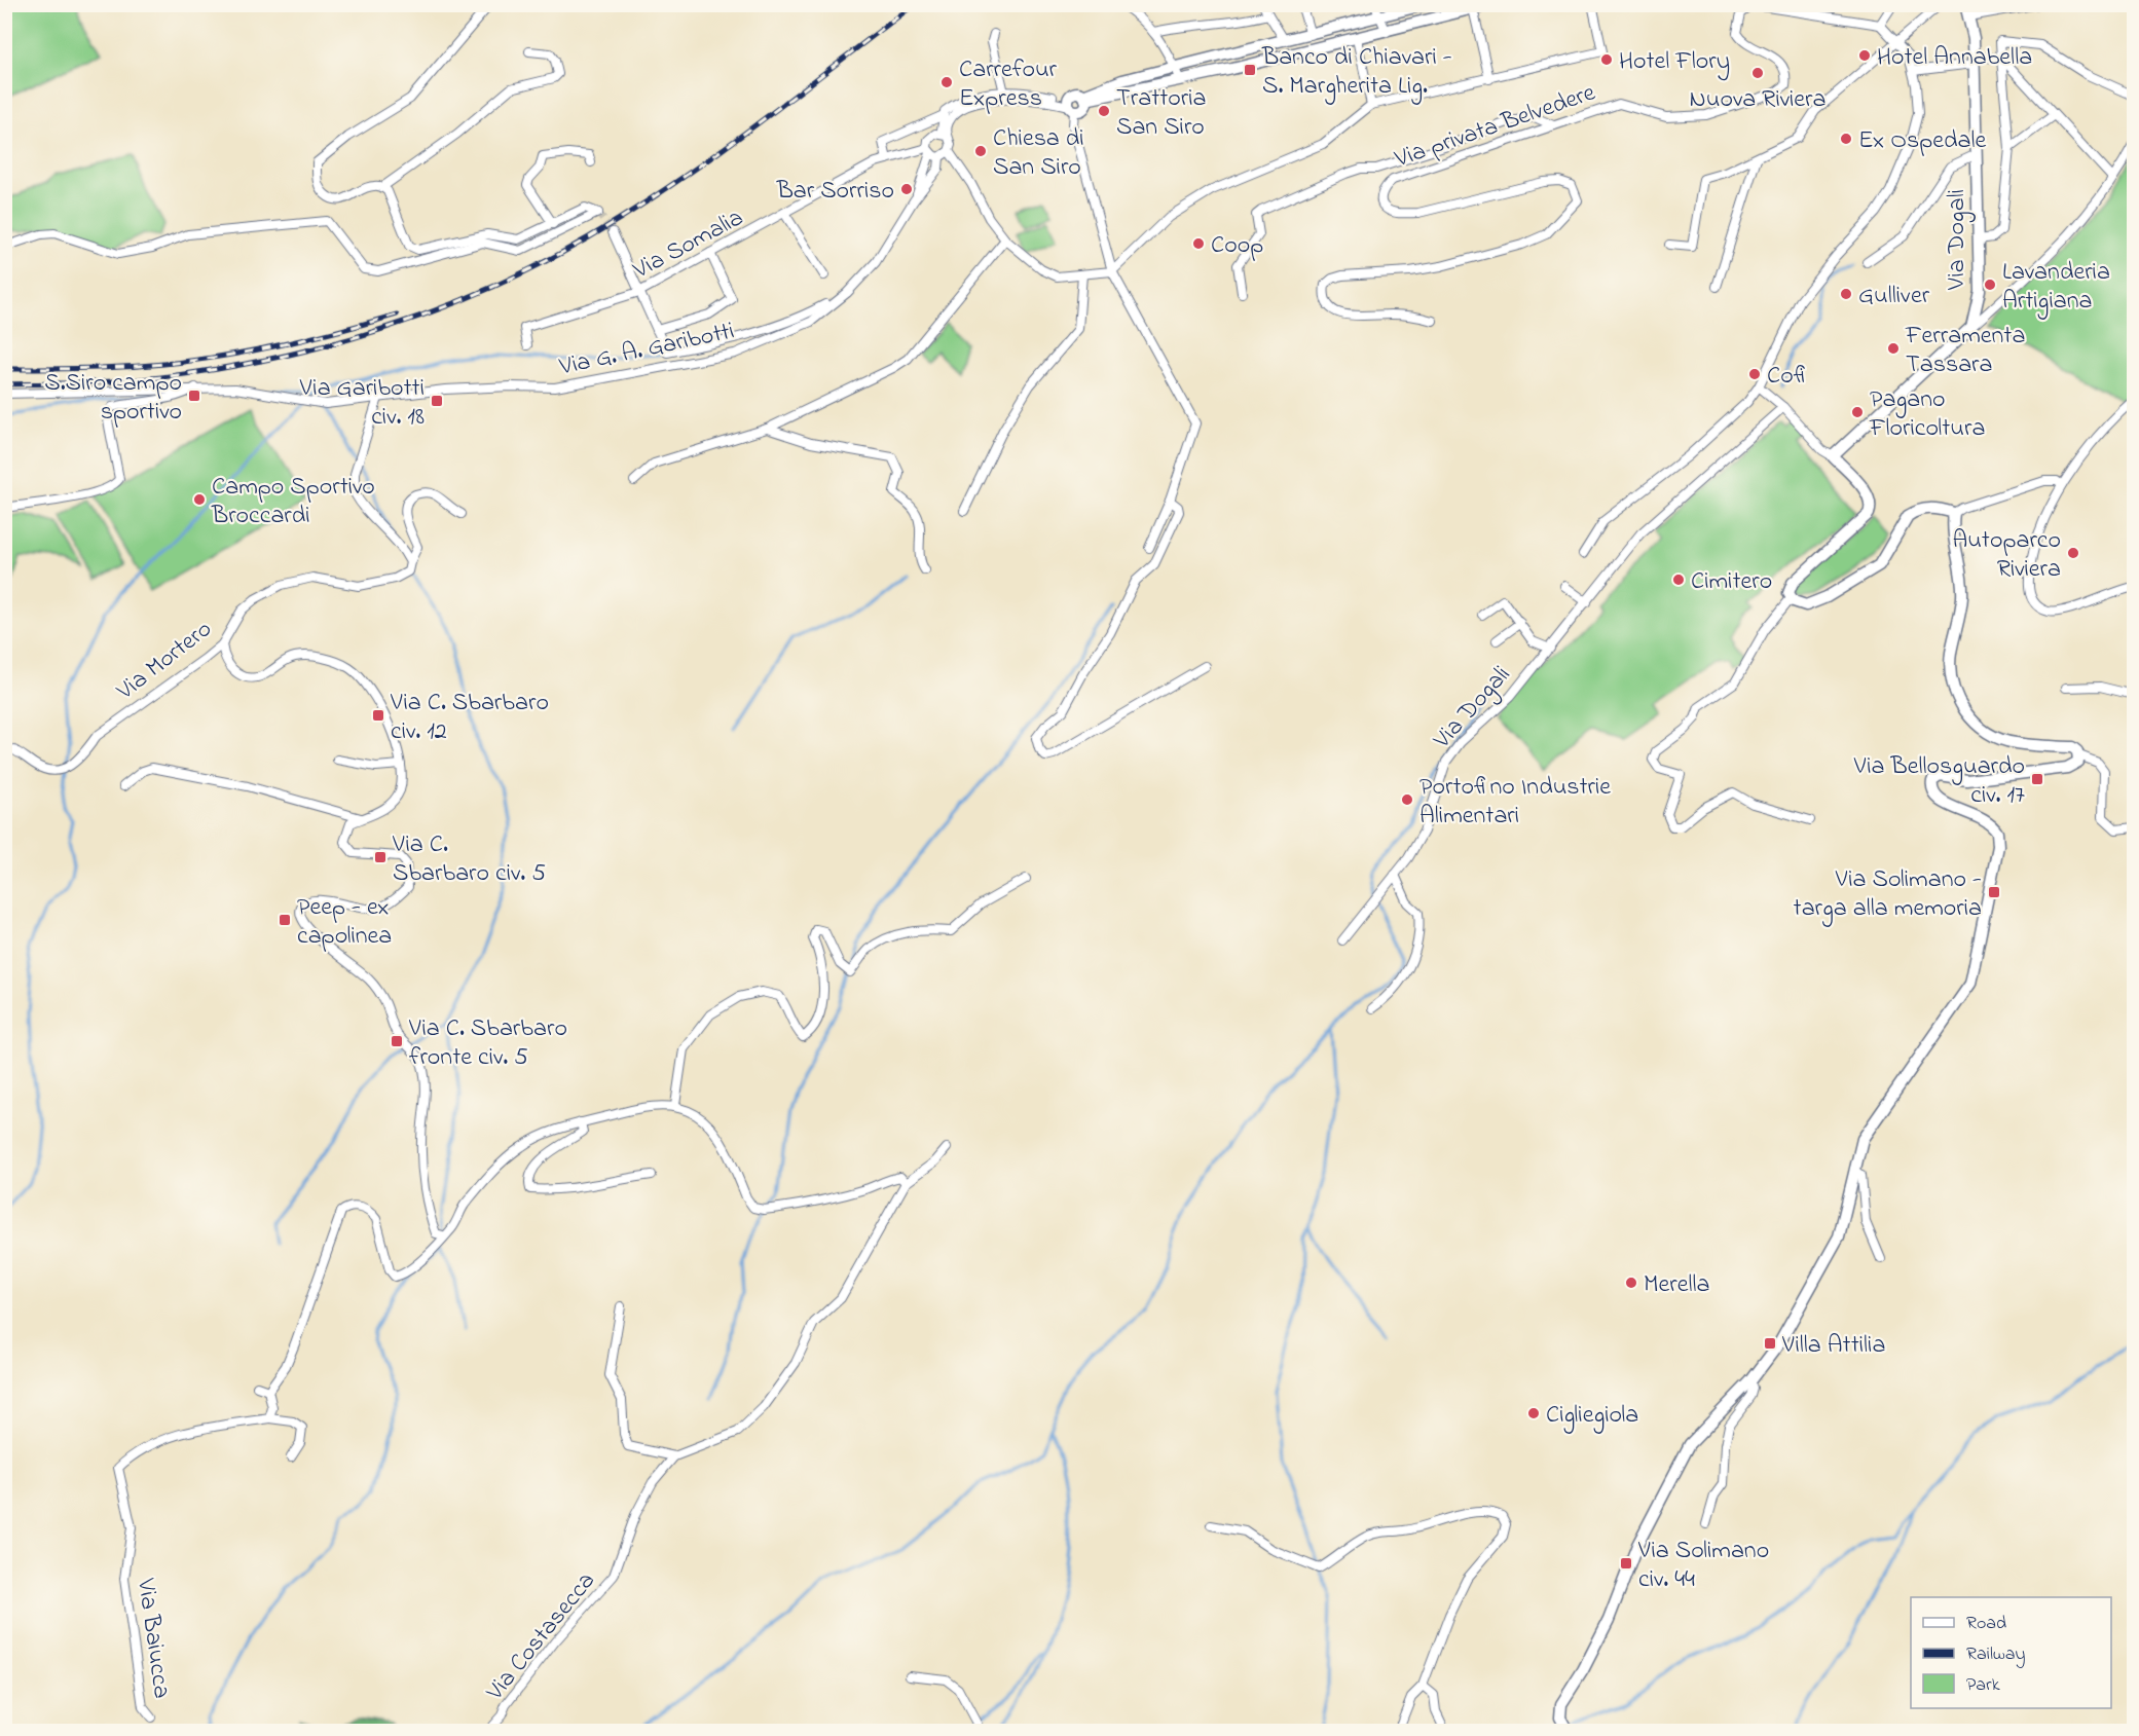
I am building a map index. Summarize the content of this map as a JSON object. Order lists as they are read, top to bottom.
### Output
{
  "streets": {
    "street": [
      "Via privata Belvedere",
      "Via Dogali",
      "Via Somalia",
      "Via G. A. Garibotti",
      "Via Mortero",
      "Via Costasecca",
      "Via Baiucca"
    ]
  },
  "crossings": [
    ["Via Somalia", "Via G. A. Garibotti"]
  ],
  "places": {
    "other": [
      "Hotel Annabella",
      "Hotel Flory",
      "Nuova Riviera",
      "Carrefour Express",
      "Trattoria San Siro",
      "Ex Ospedale",
      "Chiesa di San Siro",
      "Bar Sorriso",
      "Coop",
      "Lavanderia Artigiana",
      "Gulliver",
      "Ferramenta Tassara",
      "Cofi",
      "Pagano Floricoltura",
      "Campo Sportivo Broccardi",
      "Autoparco Riviera",
      "Cimitero",
      "Portofino Industrie Alimentari",
      "Merella",
      "Cigliegiola"
    ],
    "transit": [
      "Banco di Chiavari - S. Margherita Lig.",
      "S.Siro campo sportivo",
      "Via Garibotti civ. 18",
      "Via C. Sbarbaro civ. 12",
      "Via Bellosguardo civ. 17",
      "Via C. Sbarbaro civ. 5",
      "Via Solimano - targa alla memoria",
      "Peep - ex capolinea",
      "Via C. Sbarbaro fronte civ. 5",
      "Villa Attilia",
      "Via Solimano civ. 44"
    ]
  },
  "legend": ["Road", "Railway", "Park"]
}
